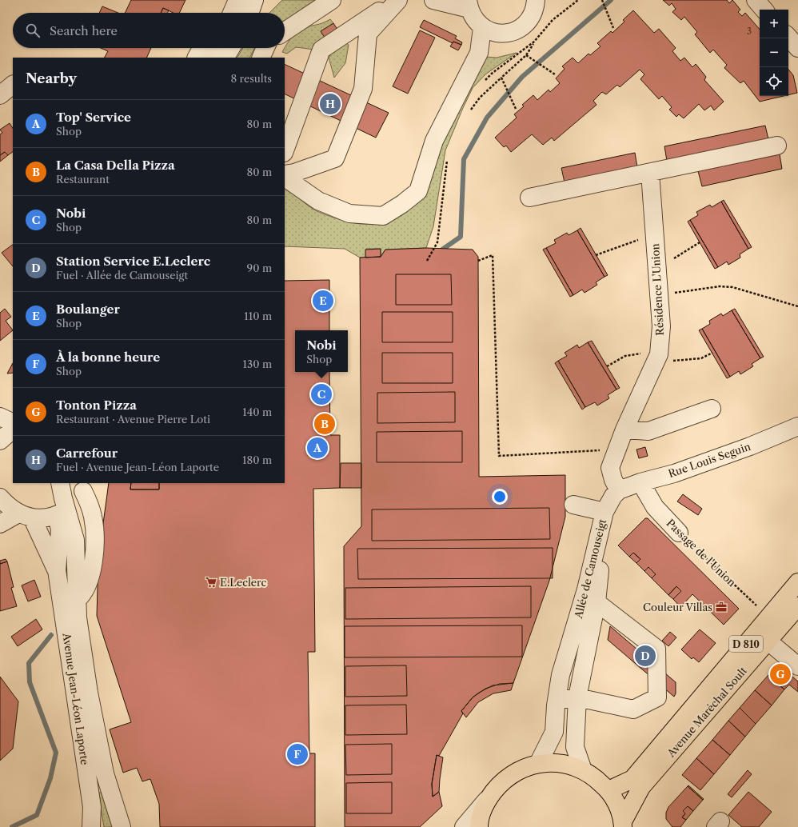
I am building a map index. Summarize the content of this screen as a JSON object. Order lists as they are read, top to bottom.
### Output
{
  "streets": {
    "main road": ["D 810", "Avenue Maréchal Soult"],
    "street": [
      "Résidence L'Union",
      "Rue Louis Seguin",
      "Passage de l'Union",
      "Allée de Camouseigt",
      "Avenue Jean-Léon Laporte"
    ]
  },
  "crossings": [
    ["Résidence L'Union", "Rue Louis Seguin"],
    ["Résidence L'Union", "Allée de Camouseigt"],
    ["Rue Louis Seguin", "Passage de l'Union"],
    ["Rue Louis Seguin", "Allée de Camouseigt"],
    ["Passage de l'Union", "D 810"]
  ],
  "places": {
    "supermarket": ["E.Leclerc"],
    "office": ["Couleur Villas"]
  },
  "house_numbers": ["3"],
  "page": {
    "map_buttons": ["+", "−"],
    "search": "Search here",
    "heading": ["Nearby", "8 results"],
    "pins": [
      "H",
      "E",
      "C",
      "B",
      "A",
      "D",
      "G",
      "F"
    ],
    "list": [
      {
        "mark": "A",
        "name": "Top' Service",
        "note": "Shop",
        "value": "80 m"
      },
      {
        "mark": "B",
        "name": "La Casa Della Pizza",
        "note": "Restaurant",
        "value": "80 m"
      },
      {
        "mark": "C",
        "name": "Nobi",
        "note": "Shop",
        "value": "80 m"
      },
      {
        "mark": "D",
        "name": "Station Service E.Leclerc",
        "note": "Fuel · Allée de Camouseigt",
        "value": "90 m"
      },
      {
        "mark": "E",
        "name": "Boulanger",
        "note": "Shop",
        "value": "110 m"
      },
      {
        "mark": "F",
        "name": "À la bonne heure",
        "note": "Shop",
        "value": "130 m"
      },
      {
        "mark": "G",
        "name": "Tonton Pizza",
        "note": "Restaurant · Avenue Pierre Loti",
        "value": "140 m"
      },
      {
        "mark": "H",
        "name": "Carrefour",
        "note": "Fuel · Avenue Jean-Léon Laporte",
        "value": "180 m"
      }
    ],
    "popup": ["Nobi", "Shop"]
  }
}
